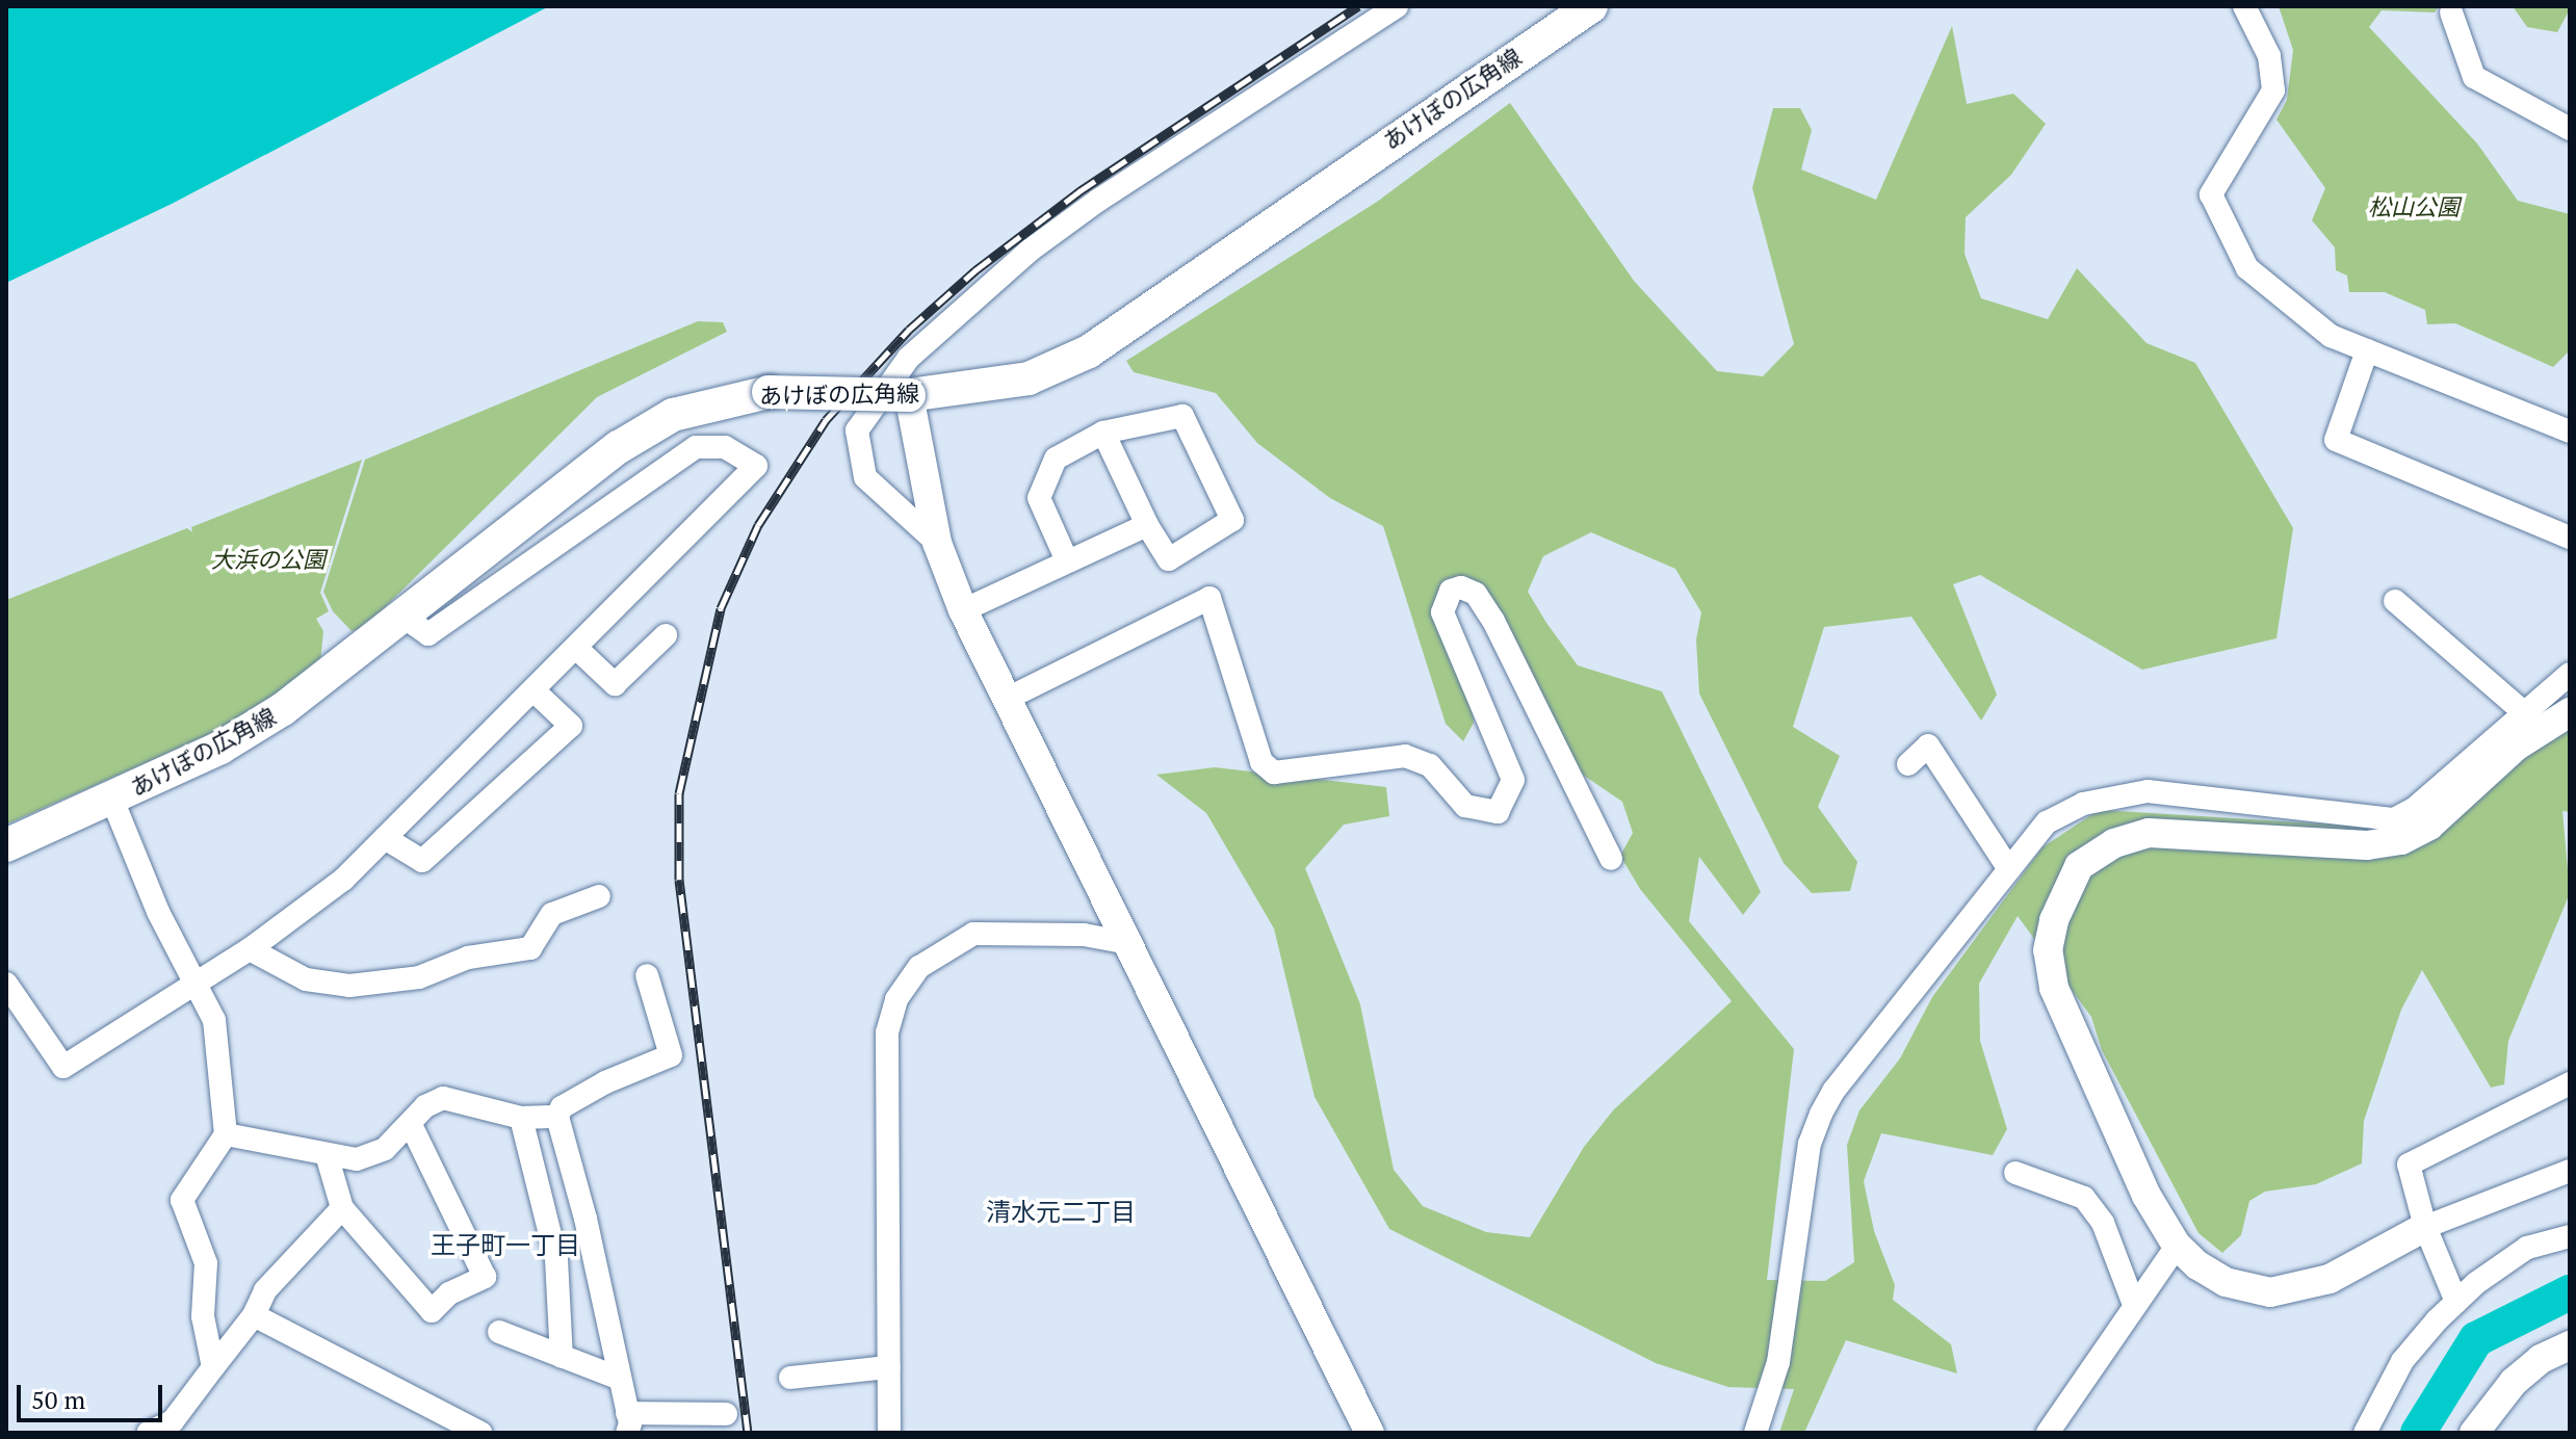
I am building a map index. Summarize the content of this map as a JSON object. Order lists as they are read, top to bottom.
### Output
{
  "streets": {
    "main road": ["あけぼの広角線"]
  },
  "districts": ["清水元二丁目", "王子町一丁目"],
  "parks": ["松山公園", "大浜の公園"],
  "scale_bar": "50 m"
}
